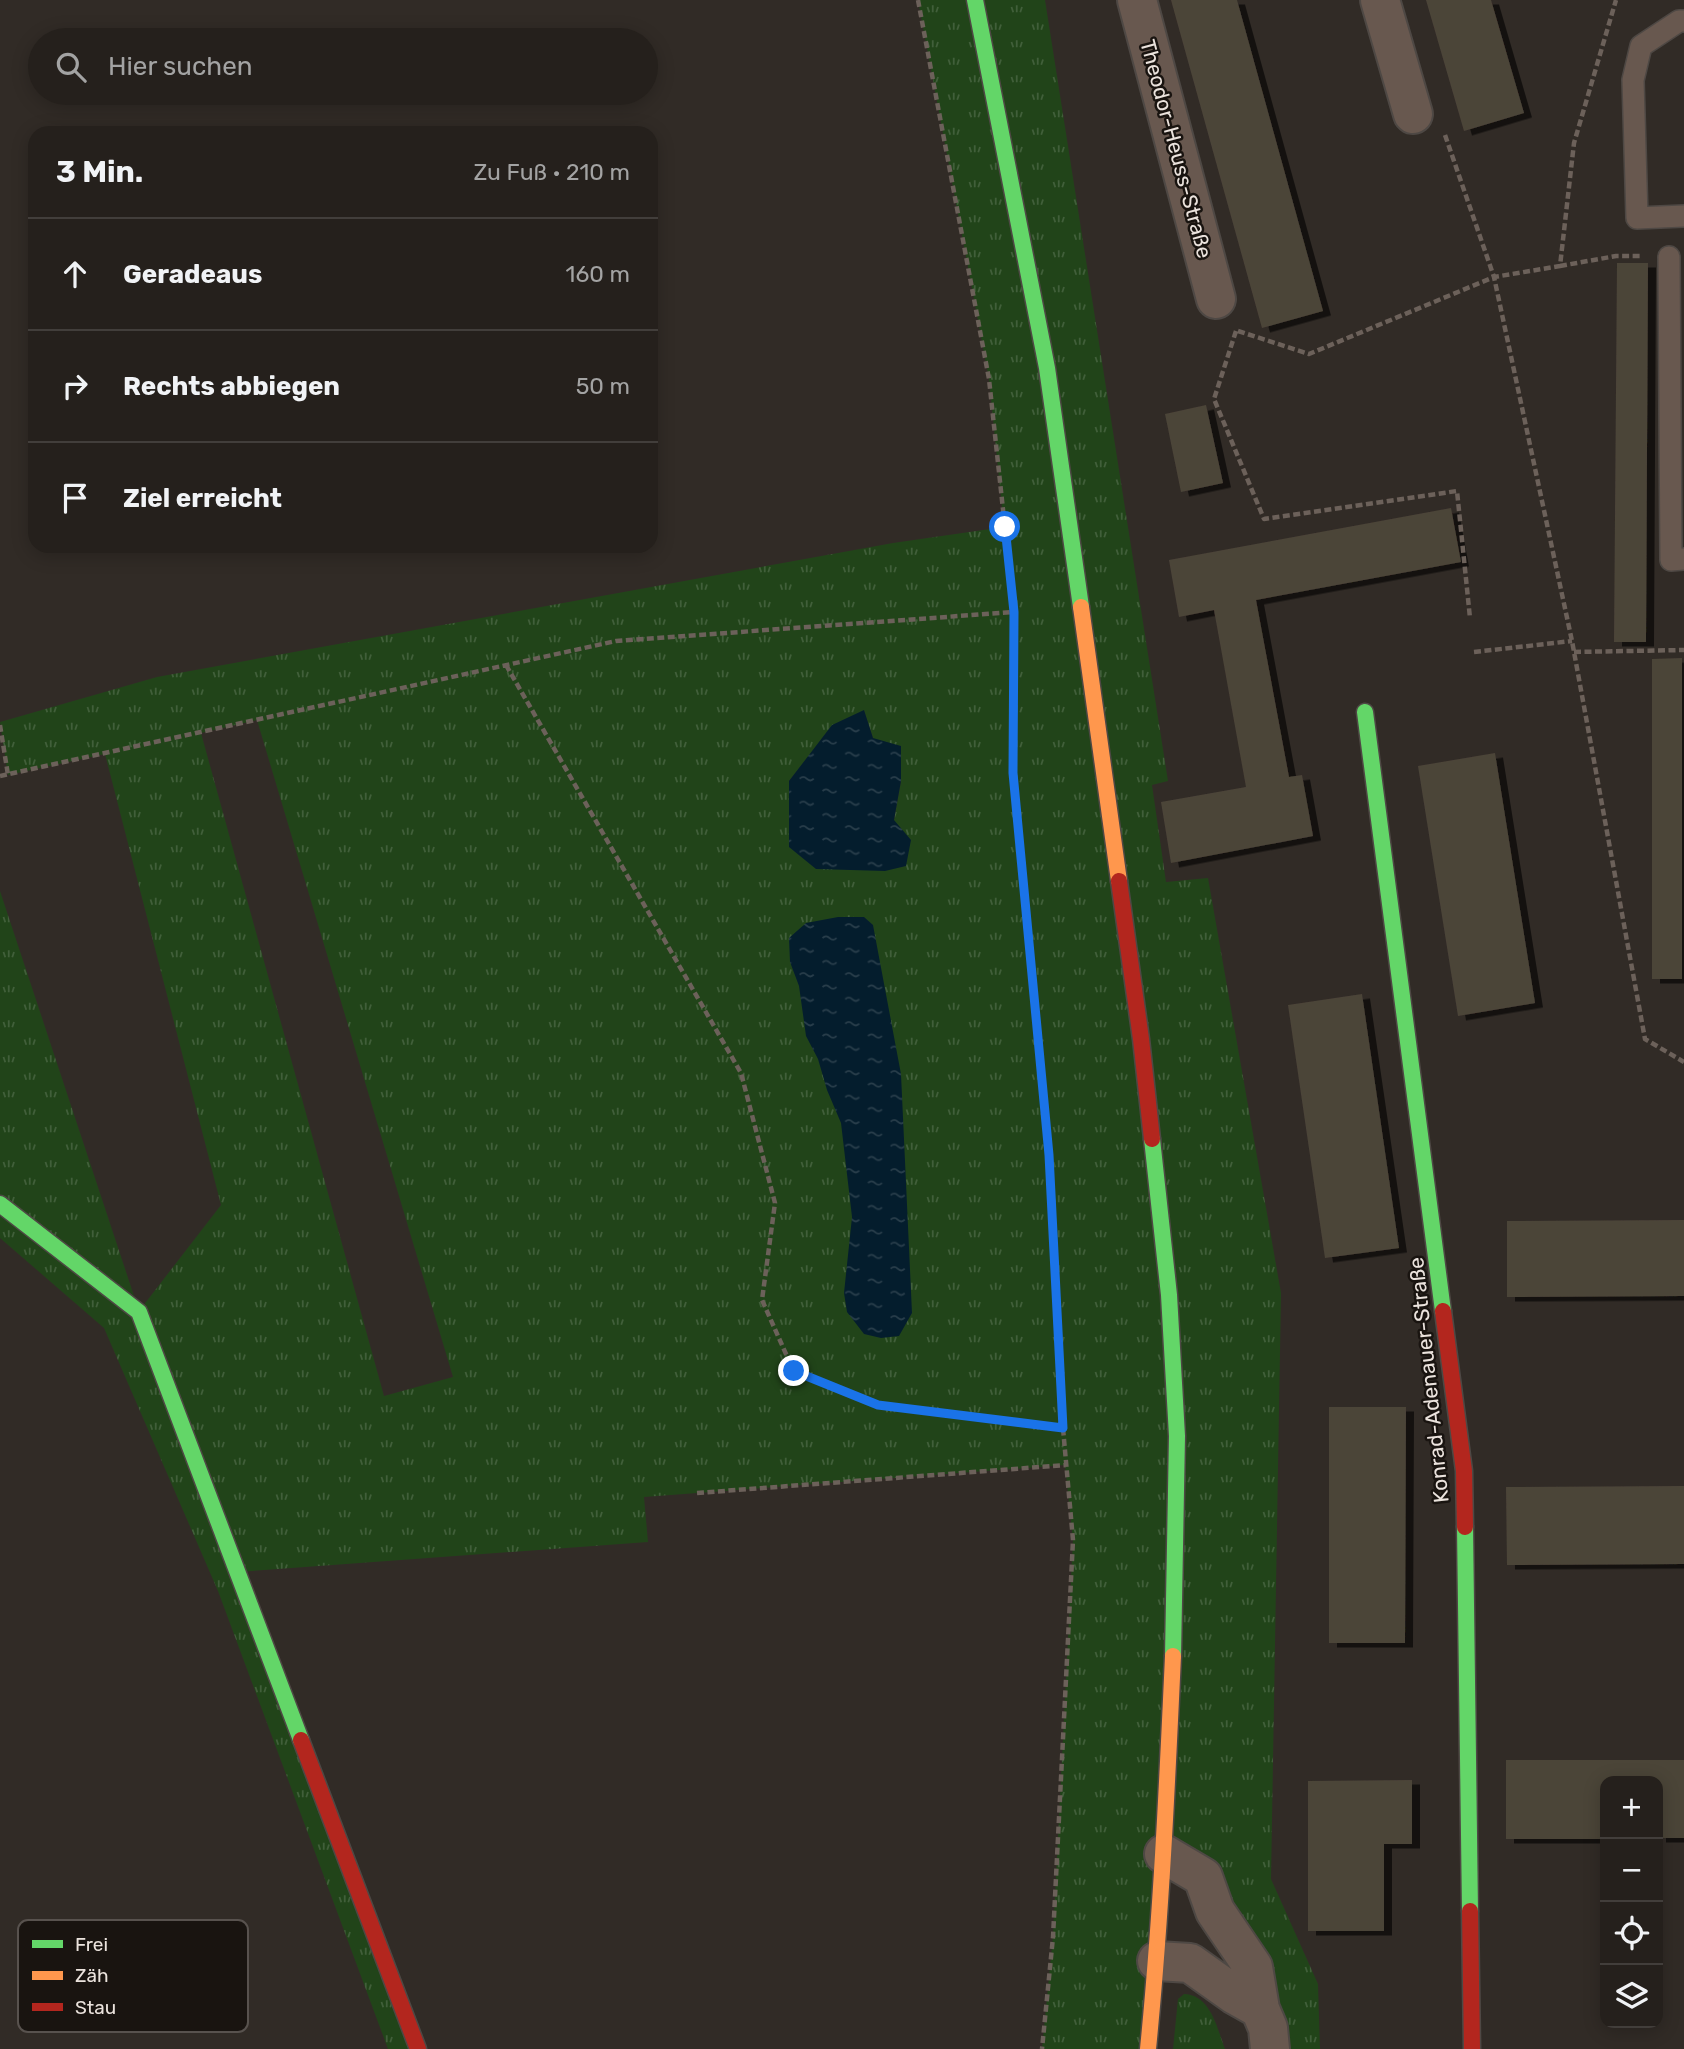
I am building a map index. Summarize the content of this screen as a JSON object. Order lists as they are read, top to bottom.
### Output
{
  "streets": {
    "street": ["Theodor-Heuss-Straße", "Konrad-Adenauer-Straße"]
  },
  "legend": ["Frei", "Zäh", "Stau"],
  "page": {
    "search": "Hier suchen",
    "heading": ["3 Min.", "Zu Fuß · 210 m"],
    "list": [
      ["Geradeaus", "160 m"],
      ["Rechts abbiegen", "50 m"],
      "Ziel erreicht"
    ],
    "map_buttons": ["+", "−"]
  }
}
